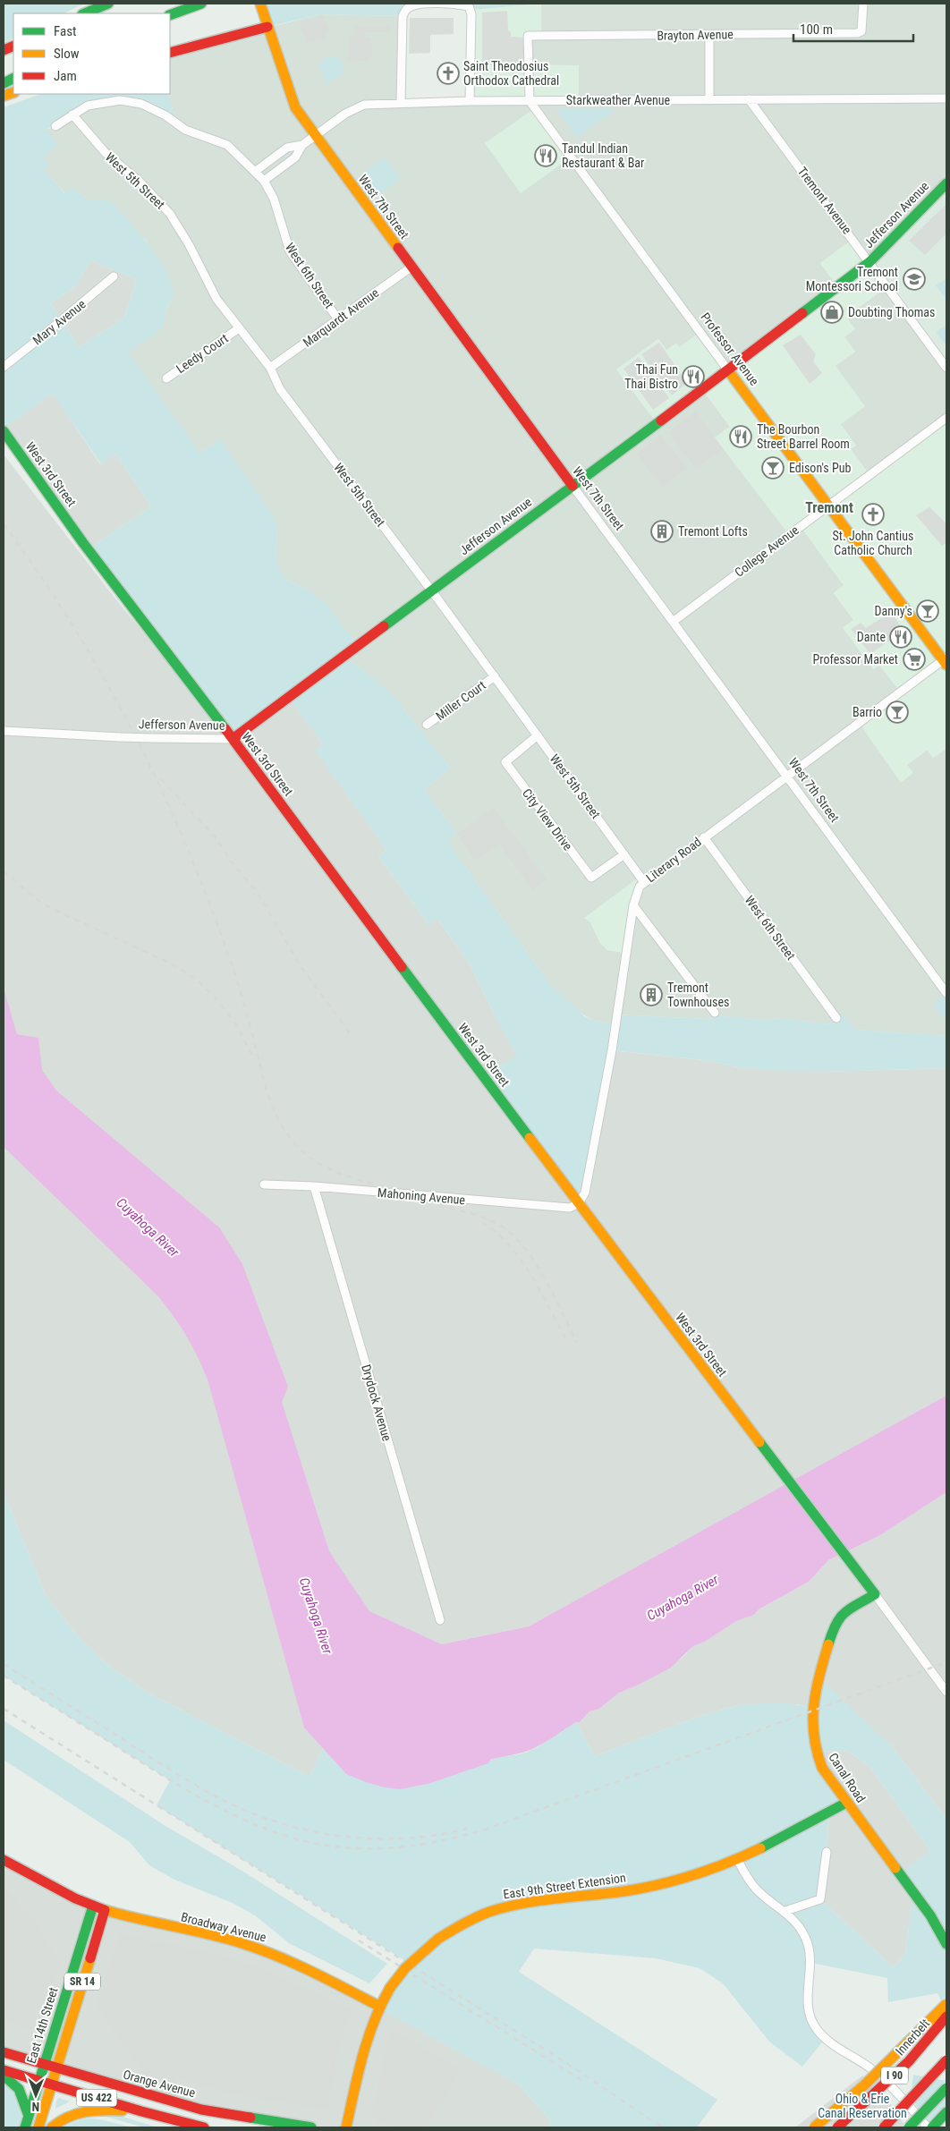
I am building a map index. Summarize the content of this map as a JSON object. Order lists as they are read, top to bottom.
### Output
{
  "streets": {
    "main road": [
      "West 7th Street",
      "Jefferson Avenue",
      "Professor Avenue",
      "West 3rd Street",
      "Canal Road",
      "East 9th Street Extension",
      "Broadway Avenue",
      "SR 14",
      "East 14th Street",
      "Innerbelt",
      "I 90",
      "Orange Avenue",
      "US 422"
    ],
    "street": [
      "Brayton Avenue",
      "Starkweather Avenue",
      "West 5th Street",
      "Tremont Avenue",
      "West 6th Street",
      "Marquardt Avenue",
      "Mary Avenue",
      "Leedy Court",
      "College Avenue",
      "Miller Court",
      "City View Drive",
      "Literary Road",
      "Mahoning Avenue",
      "Drydock Avenue"
    ]
  },
  "crossings": [
    ["Brayton Avenue", "Starkweather Avenue"],
    ["Brayton Avenue", "Professor Avenue"],
    ["Starkweather Avenue", "Tremont Avenue"],
    ["Starkweather Avenue", "West 7th Street"],
    ["Starkweather Avenue", "West 6th Street"],
    ["Starkweather Avenue", "Professor Avenue"],
    ["West 5th Street", "Jefferson Avenue"],
    ["West 5th Street", "West 6th Street"],
    ["West 5th Street", "Marquardt Avenue"],
    ["West 5th Street", "Leedy Court"],
    ["West 5th Street", "Miller Court"],
    ["West 5th Street", "City View Drive"],
    ["West 5th Street", "Literary Road"],
    ["Tremont Avenue", "Jefferson Avenue"],
    ["West 7th Street", "Jefferson Avenue"],
    ["West 7th Street", "Marquardt Avenue"],
    ["West 7th Street", "College Avenue"],
    ["West 7th Street", "Literary Road"],
    ["Jefferson Avenue", "Professor Avenue"],
    ["Jefferson Avenue", "West 3rd Street"],
    ["West 6th Street", "Marquardt Avenue"],
    ["West 6th Street", "Literary Road"],
    ["Professor Avenue", "College Avenue"],
    ["Professor Avenue", "Literary Road"],
    ["West 3rd Street", "Literary Road"],
    ["West 3rd Street", "Mahoning Avenue"],
    ["West 3rd Street", "Canal Road"],
    ["Literary Road", "Mahoning Avenue"],
    ["Mahoning Avenue", "Drydock Avenue"],
    ["Canal Road", "East 9th Street Extension"],
    ["East 9th Street Extension", "Broadway Avenue"],
    ["Broadway Avenue", "SR 14"],
    ["Broadway Avenue", "East 14th Street"],
    ["SR 14", "Orange Avenue"],
    ["East 14th Street", "Orange Avenue"],
    ["East 14th Street", "US 422"]
  ],
  "districts": ["Tremont"],
  "water": ["Cuyahoga River"],
  "parks": ["Ohio & Erie Canal Reservation"],
  "places": {
    "church": ["Saint Theodosius Orthodox Cathedral", "St. John Cantius Catholic Church"],
    "restaurant": [
      "Tandul Indian Restaurant & Bar",
      "Thai Fun Thai Bistro",
      "The Bourbon Street Barrel Room",
      "Dante"
    ],
    "school or university": ["Tremont Montessori School"],
    "shop": ["Doubting Thomas"],
    "bar": ["Edison's Pub", "Danny's", "Barrio"],
    "building": ["Tremont Lofts", "Tremont Townhouses"],
    "supermarket": ["Professor Market"]
  },
  "legend": ["Fast", "Slow", "Jam"],
  "scale_bar": "100 m",
  "north": "bottom"
}
